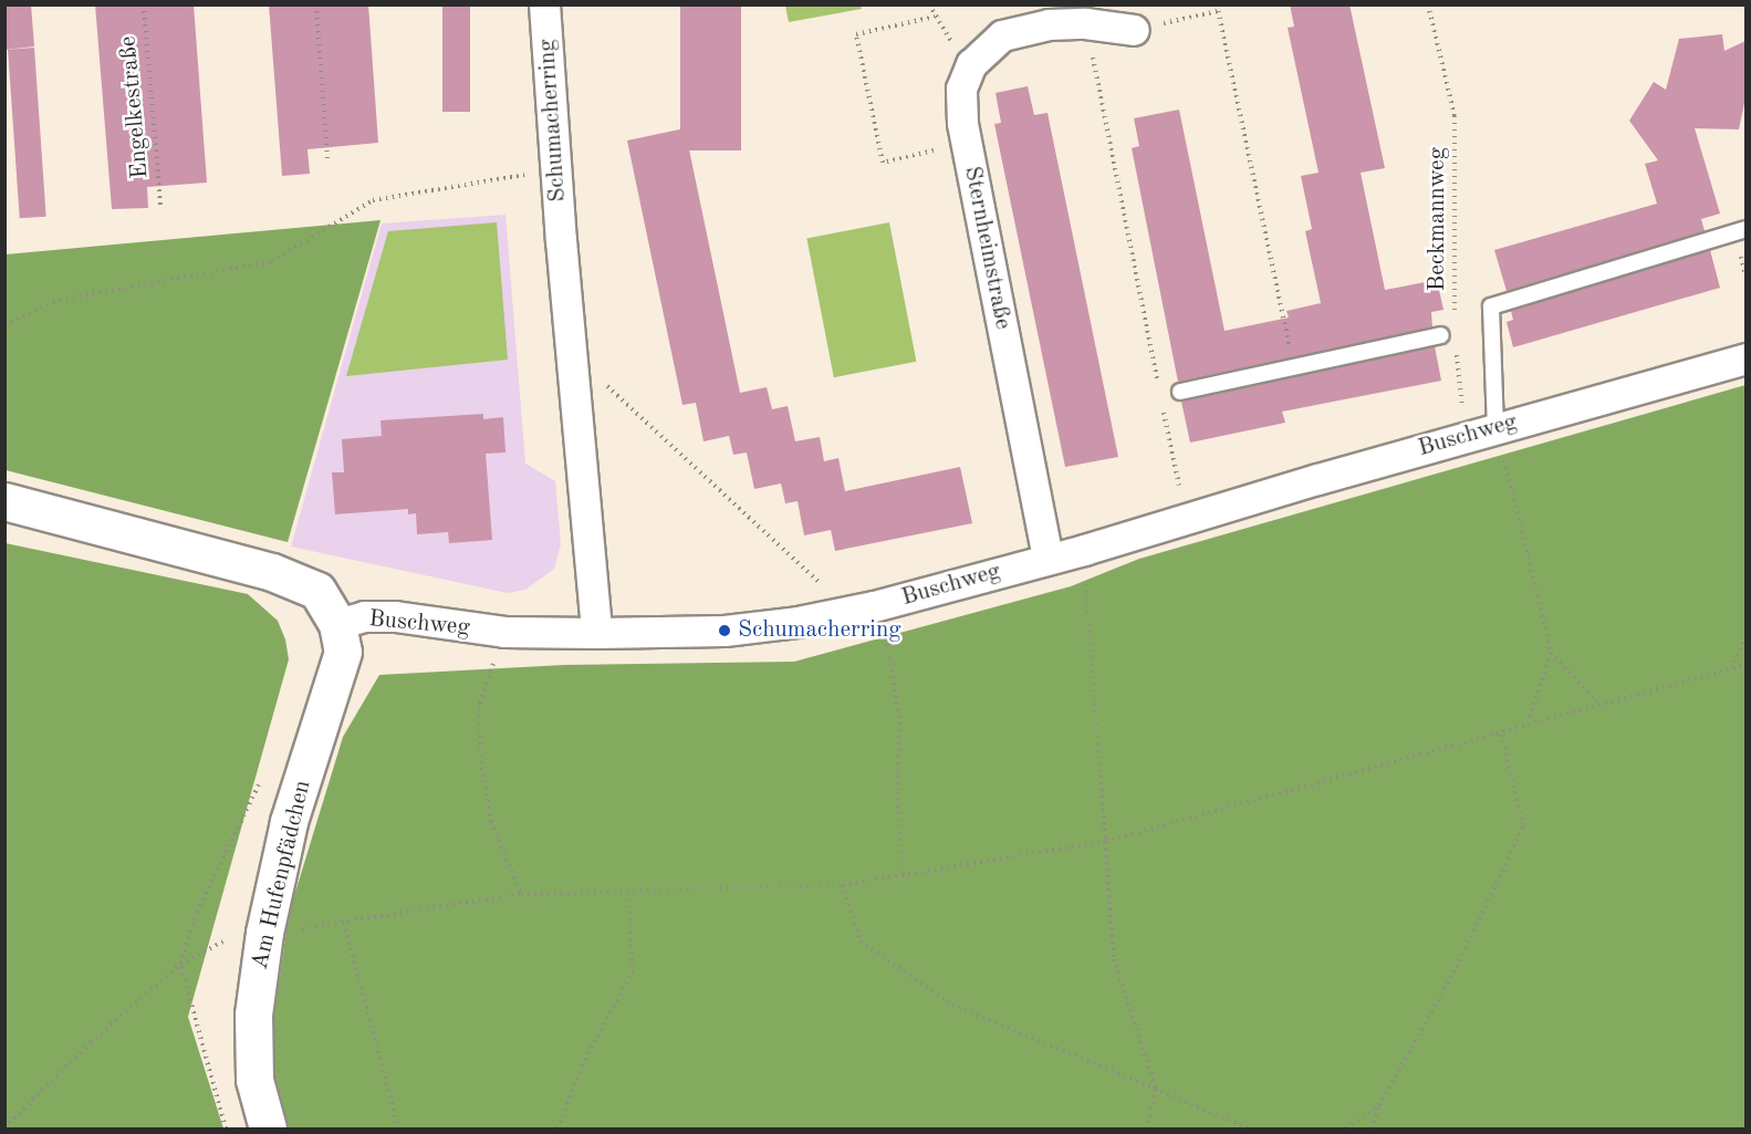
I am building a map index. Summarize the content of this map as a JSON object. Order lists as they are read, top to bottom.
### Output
{
  "streets": {
    "street": [
      "Schumacherring",
      "Sternheimstraße",
      "Buschweg",
      "Am Hufenpfädchen"
    ],
    "path": ["Engelkestraße", "Beckmannweg"]
  },
  "crossings": [
    ["Schumacherring", "Buschweg"],
    ["Sternheimstraße", "Buschweg"],
    ["Buschweg", "Am Hufenpfädchen"]
  ],
  "places": ["Schumacherring"]
}
